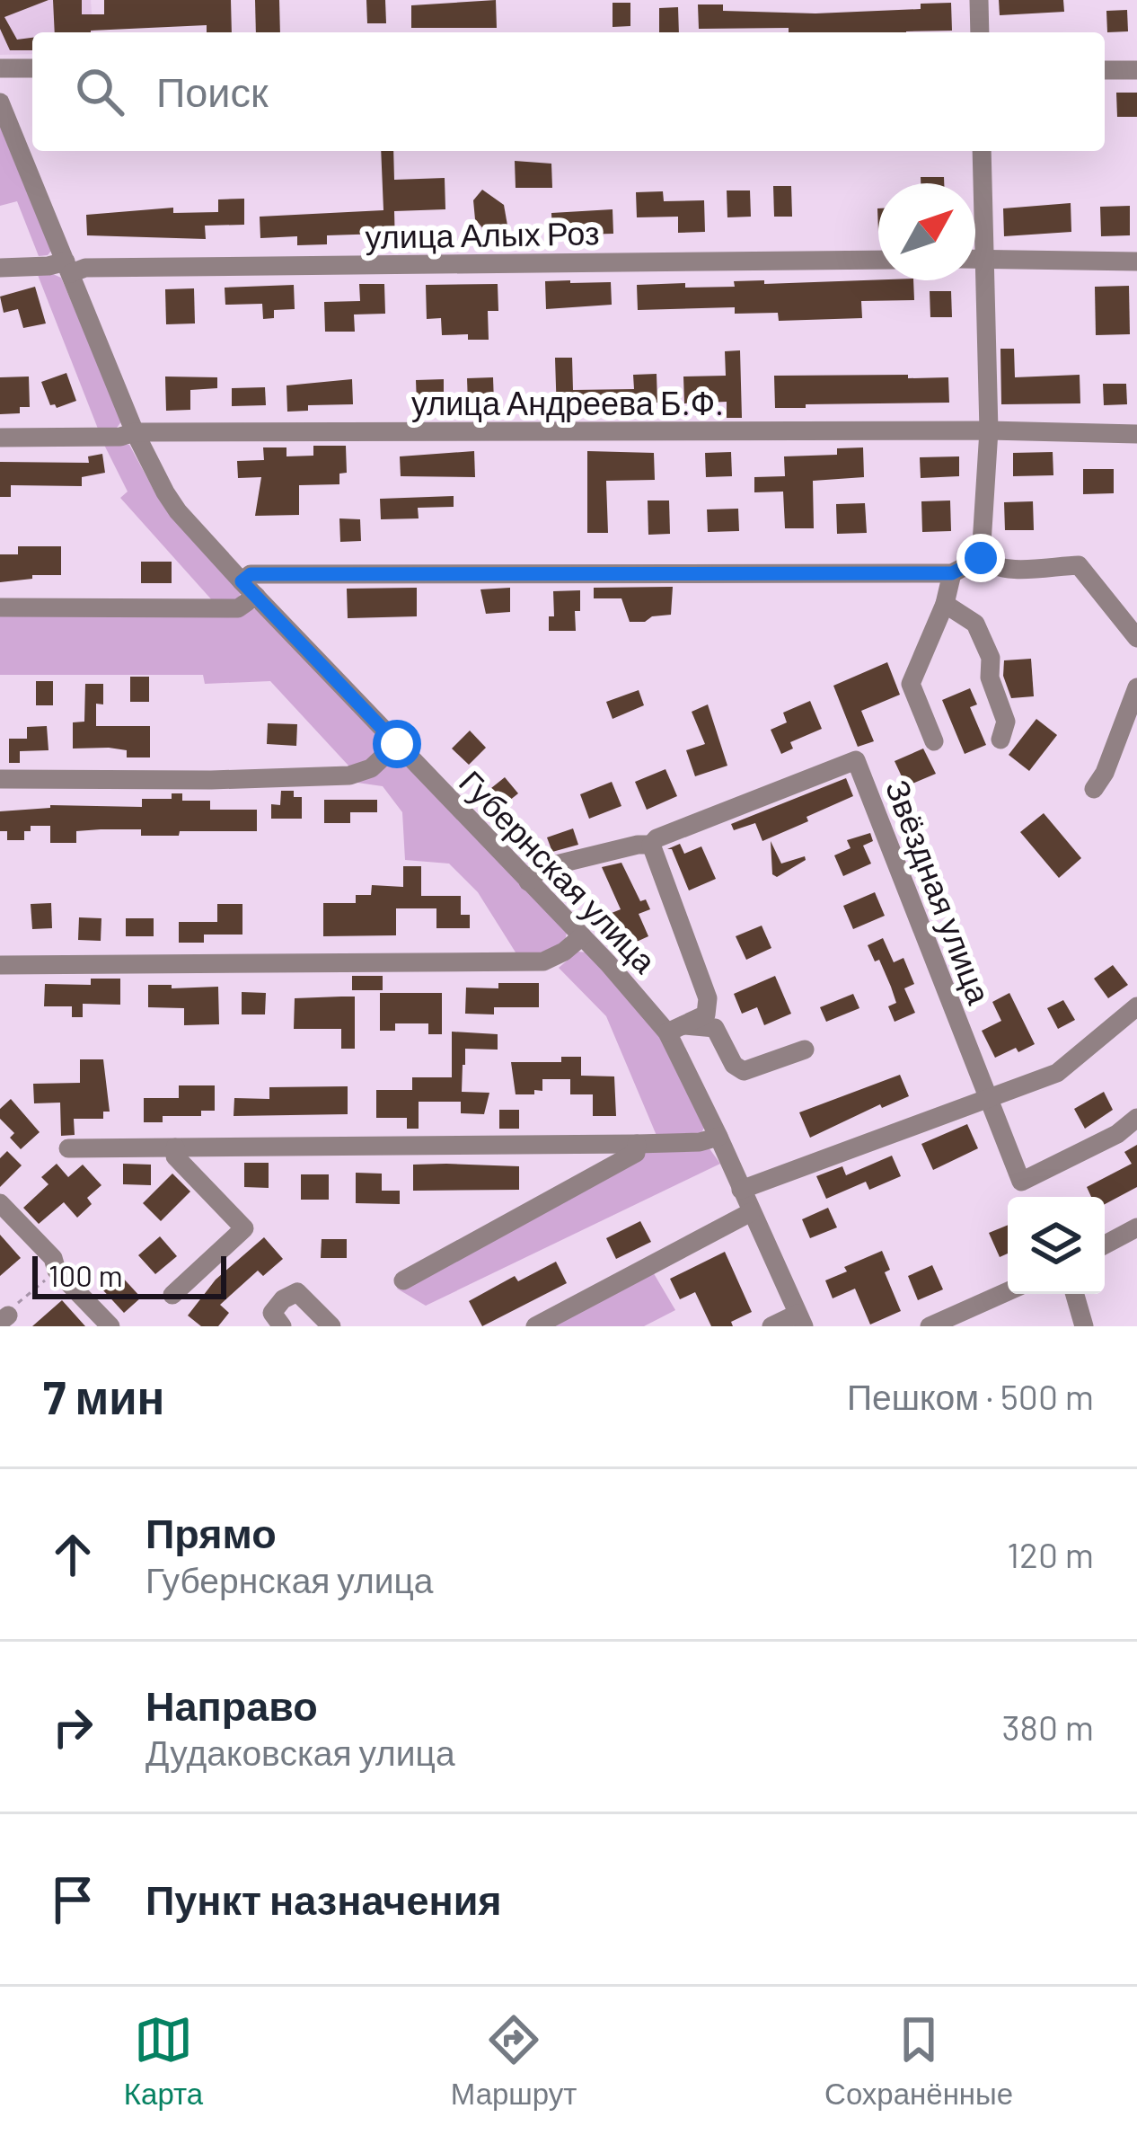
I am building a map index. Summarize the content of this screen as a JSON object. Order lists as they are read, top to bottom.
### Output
{
  "streets": {
    "street": [
      "улица Алых Роз",
      "улица Андреева Б.Ф.",
      "Губернская улица",
      "Звёздная улица"
    ]
  },
  "crossings": [
    ["улица Алых Роз", "Губернская улица"],
    ["улица Андреева Б.Ф.", "Губернская улица"]
  ],
  "scale_bar": "100 m",
  "north": "top right",
  "page": {
    "search": "Поиск",
    "scale": "100 m",
    "heading": ["7 мин", "Пешком · 500 m"],
    "list": [
      ["Прямо", "Губернская улица", "120 m"],
      ["Направо", "Дудаковская улица", "380 m"],
      "Пункт назначения"
    ],
    "nav": ["Карта", "Маршрут", "Сохранённые"]
  }
}
